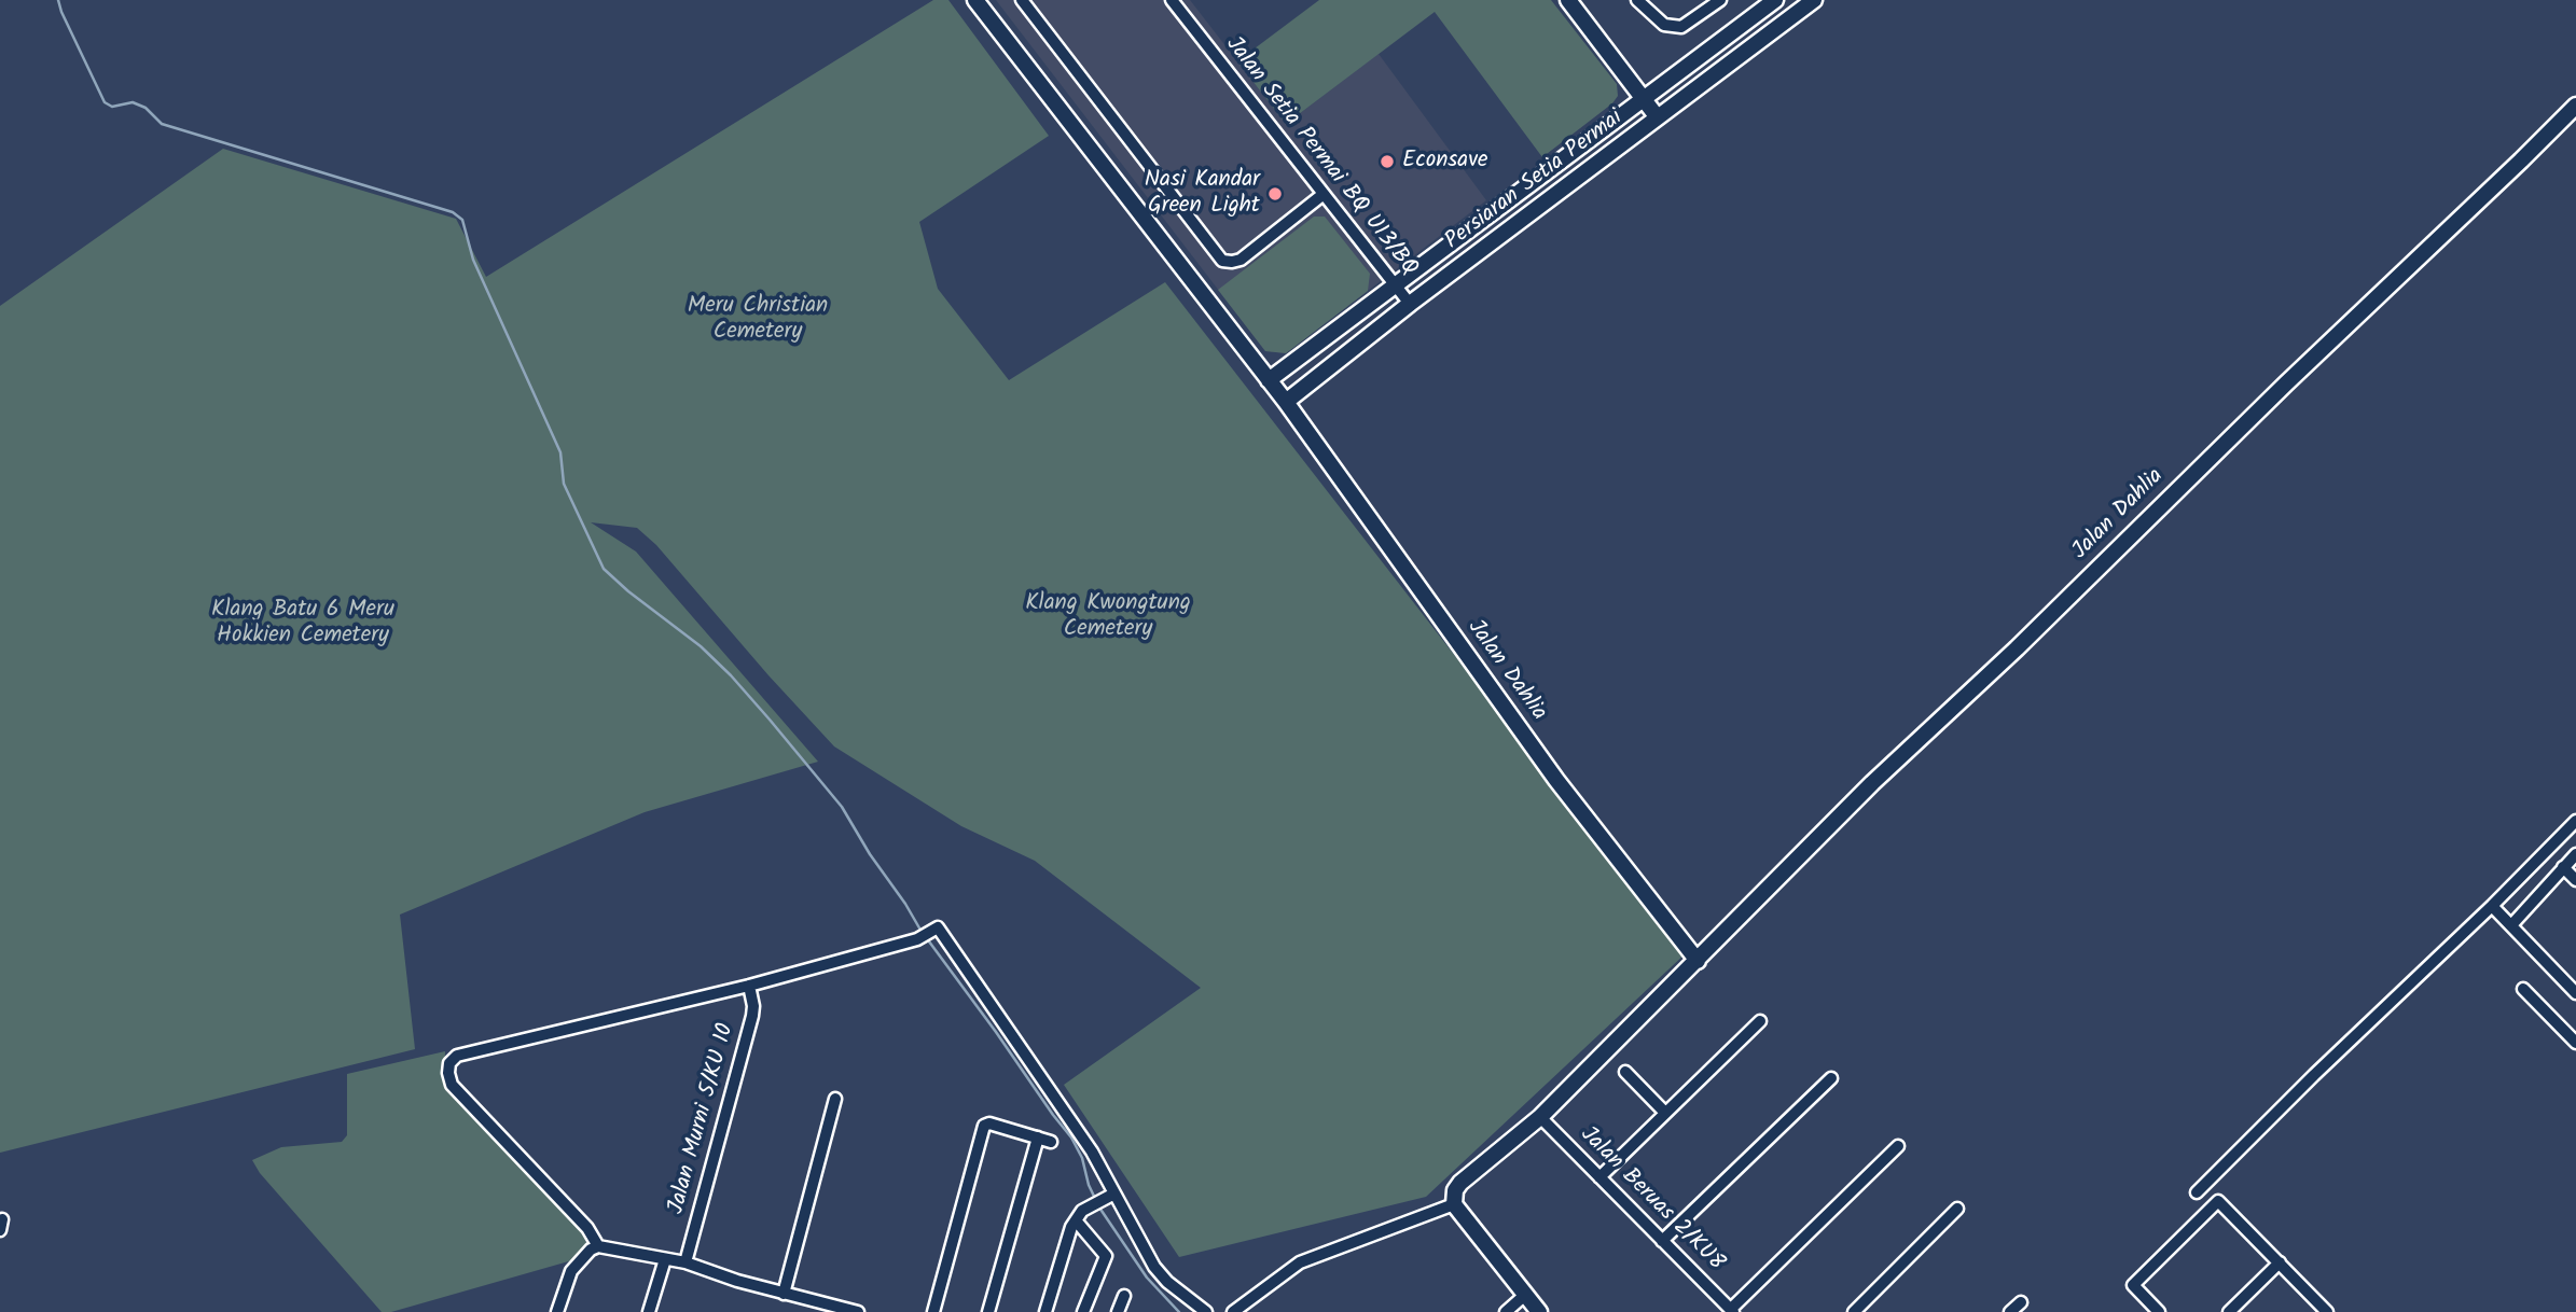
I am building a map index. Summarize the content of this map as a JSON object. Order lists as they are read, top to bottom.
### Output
{
  "streets": {
    "street": [
      "Jalan Setia Permai BQ U13/BQ",
      "Persiaran Setia Permai",
      "Jalan Dahlia",
      "Jalan Murni 5/KU 10",
      "Jalan Beruas 2/KU8"
    ]
  },
  "crossings": [
    ["Jalan Setia Permai BQ U13/BQ", "Persiaran Setia Permai"],
    ["Persiaran Setia Permai", "Jalan Dahlia"],
    ["Jalan Dahlia", "Jalan Beruas 2/KU8"]
  ],
  "parks": ["Meru Christian Cemetery", "Klang Kwongtung Cemetery", "Klang Batu 6 Meru Hokkien Cemetery"],
  "places": ["Econsave", "Nasi Kandar Green Light"]
}
